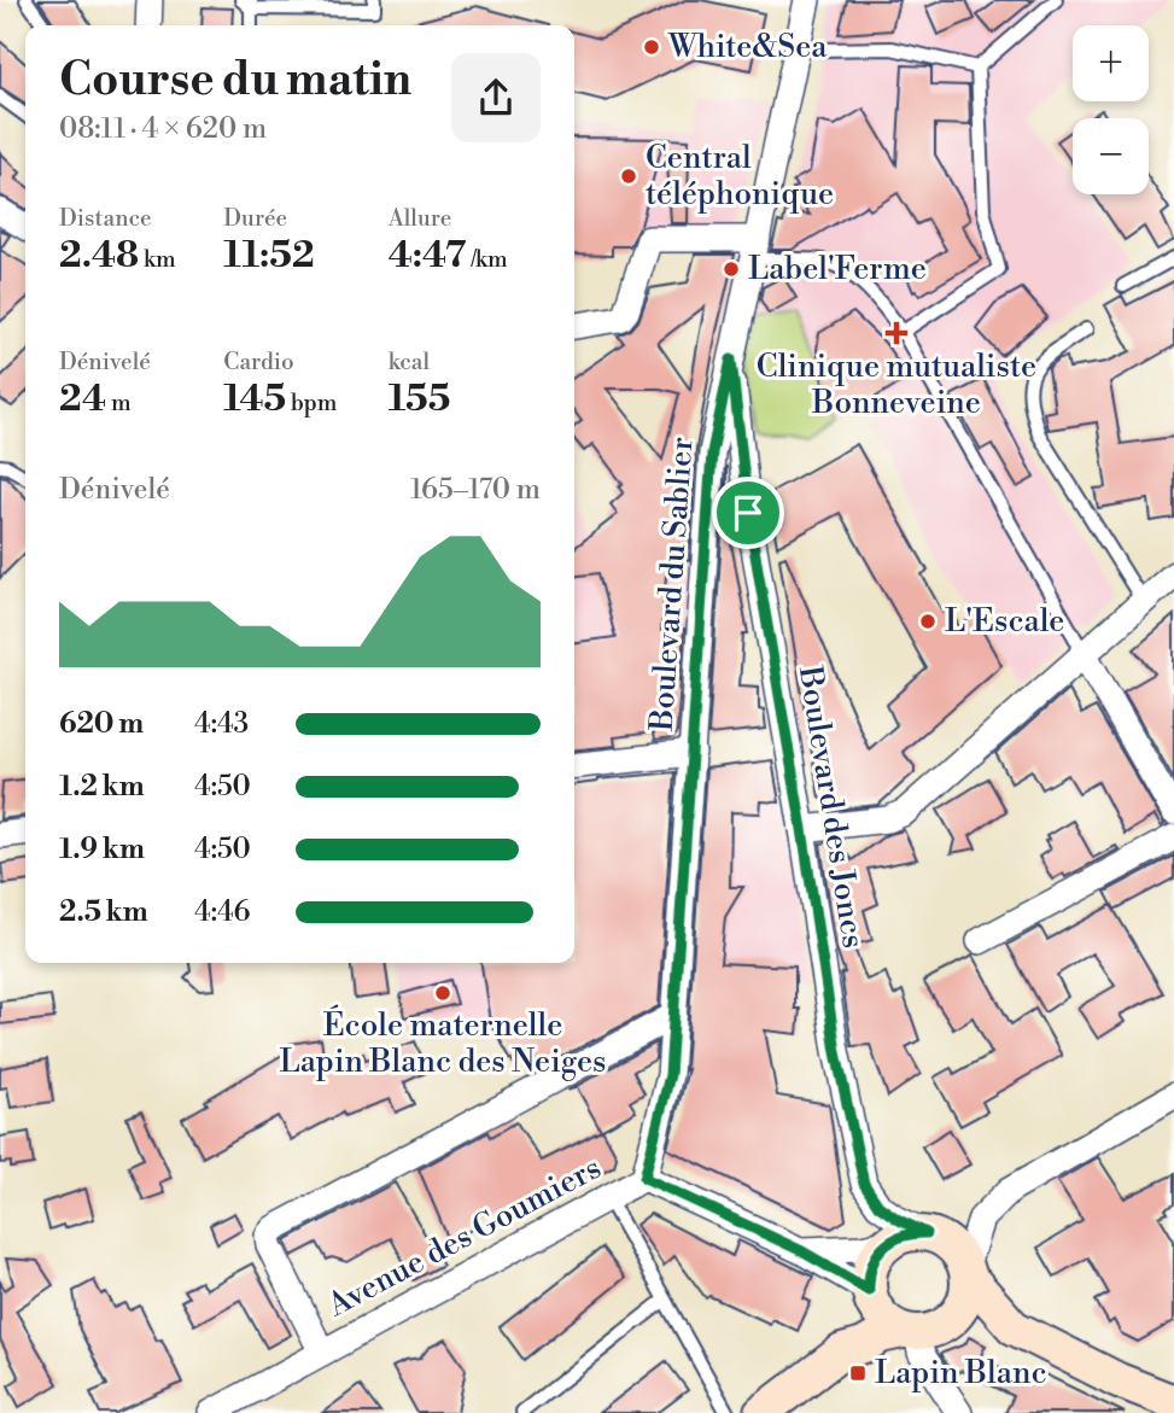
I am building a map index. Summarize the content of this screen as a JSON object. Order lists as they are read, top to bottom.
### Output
{
  "streets": {
    "street": ["Boulevard du Sablier", "Boulevard des Joncs", "Avenue des Goumiers"]
  },
  "crossings": [
    ["Boulevard du Sablier", "Boulevard des Joncs"],
    ["Boulevard du Sablier", "Avenue des Goumiers"],
    ["Boulevard des Joncs", "Avenue des Goumiers"]
  ],
  "places": {
    "other": [
      "White&Sea",
      "Central téléphonique",
      "Label'Ferme",
      "L'Escale",
      "École maternelle Lapin Blanc des Neiges"
    ],
    "health": ["Clinique mutualiste Bonneveine"],
    "transit": ["Lapin Blanc"]
  },
  "page": {
    "map_buttons": ["+", "−"],
    "heading": ["Course du matin", "08:11 · 4 × 620 m"],
    "stats": [
      ["Distance", "2.48 km"],
      ["Durée", "11:52"],
      ["Allure", "4:47 /km"],
      ["Dénivelé", "24 m"],
      ["Cardio", "145 bpm"],
      ["kcal", "155"]
    ],
    "chart": ["Dénivelé", "165–170 m"],
    "list": [
      {
        "name": "620 m",
        "note": "4:43"
      },
      {
        "name": "1.2 km",
        "note": "4:50"
      },
      {
        "name": "1.9 km",
        "note": "4:50"
      },
      {
        "name": "2.5 km",
        "note": "4:46"
      }
    ]
  }
}
